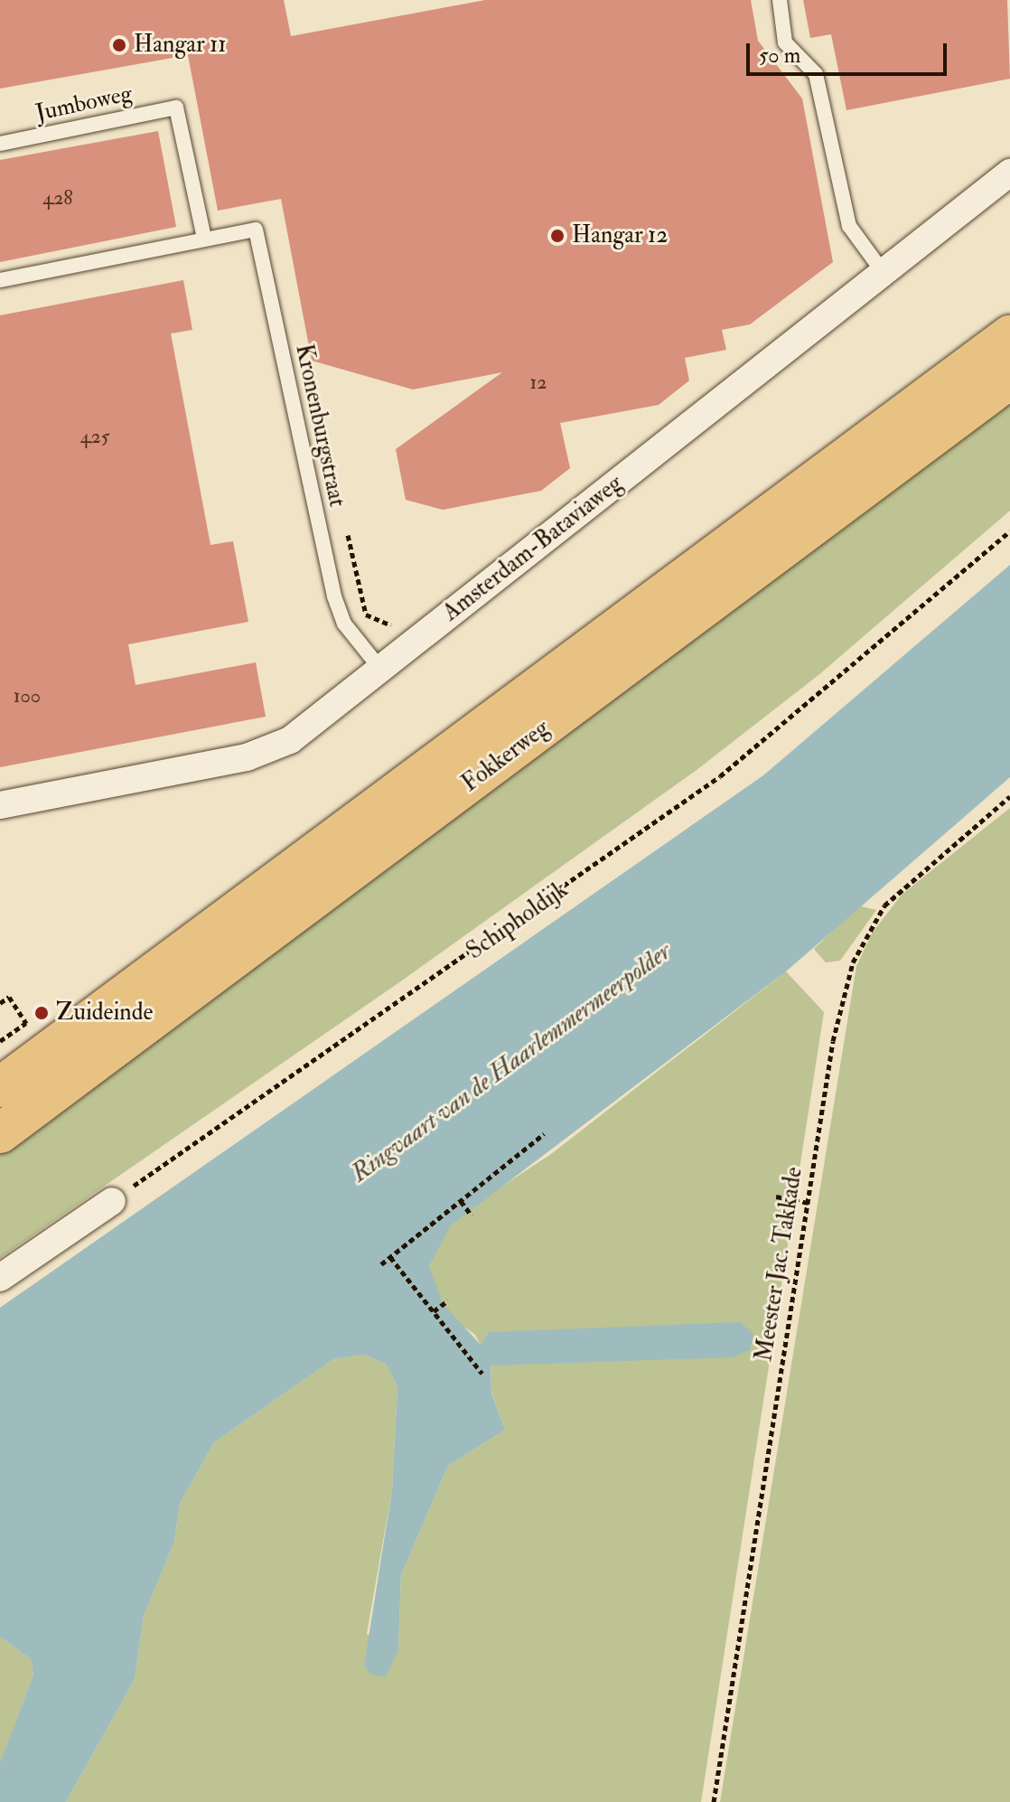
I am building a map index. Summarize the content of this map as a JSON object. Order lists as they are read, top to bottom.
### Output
{
  "streets": {
    "main road": ["Fokkerweg"],
    "street": ["Amsterdam-Bataviaweg"],
    "lane": ["Jumboweg", "Kronenburgstraat"],
    "path": ["Schipholdijk", "Meester Jac. Takkade"]
  },
  "crossings": [
    ["Jumboweg", "Kronenburgstraat"],
    ["Kronenburgstraat", "Amsterdam-Bataviaweg"]
  ],
  "water": ["Ringvaart van de Haarlemmermeerpolder"],
  "places": ["Hangar 11", "Hangar 12", "Zuideinde"],
  "house_numbers": [
    "428",
    "12",
    "425",
    "100"
  ],
  "scale_bar": "50 m"
}
